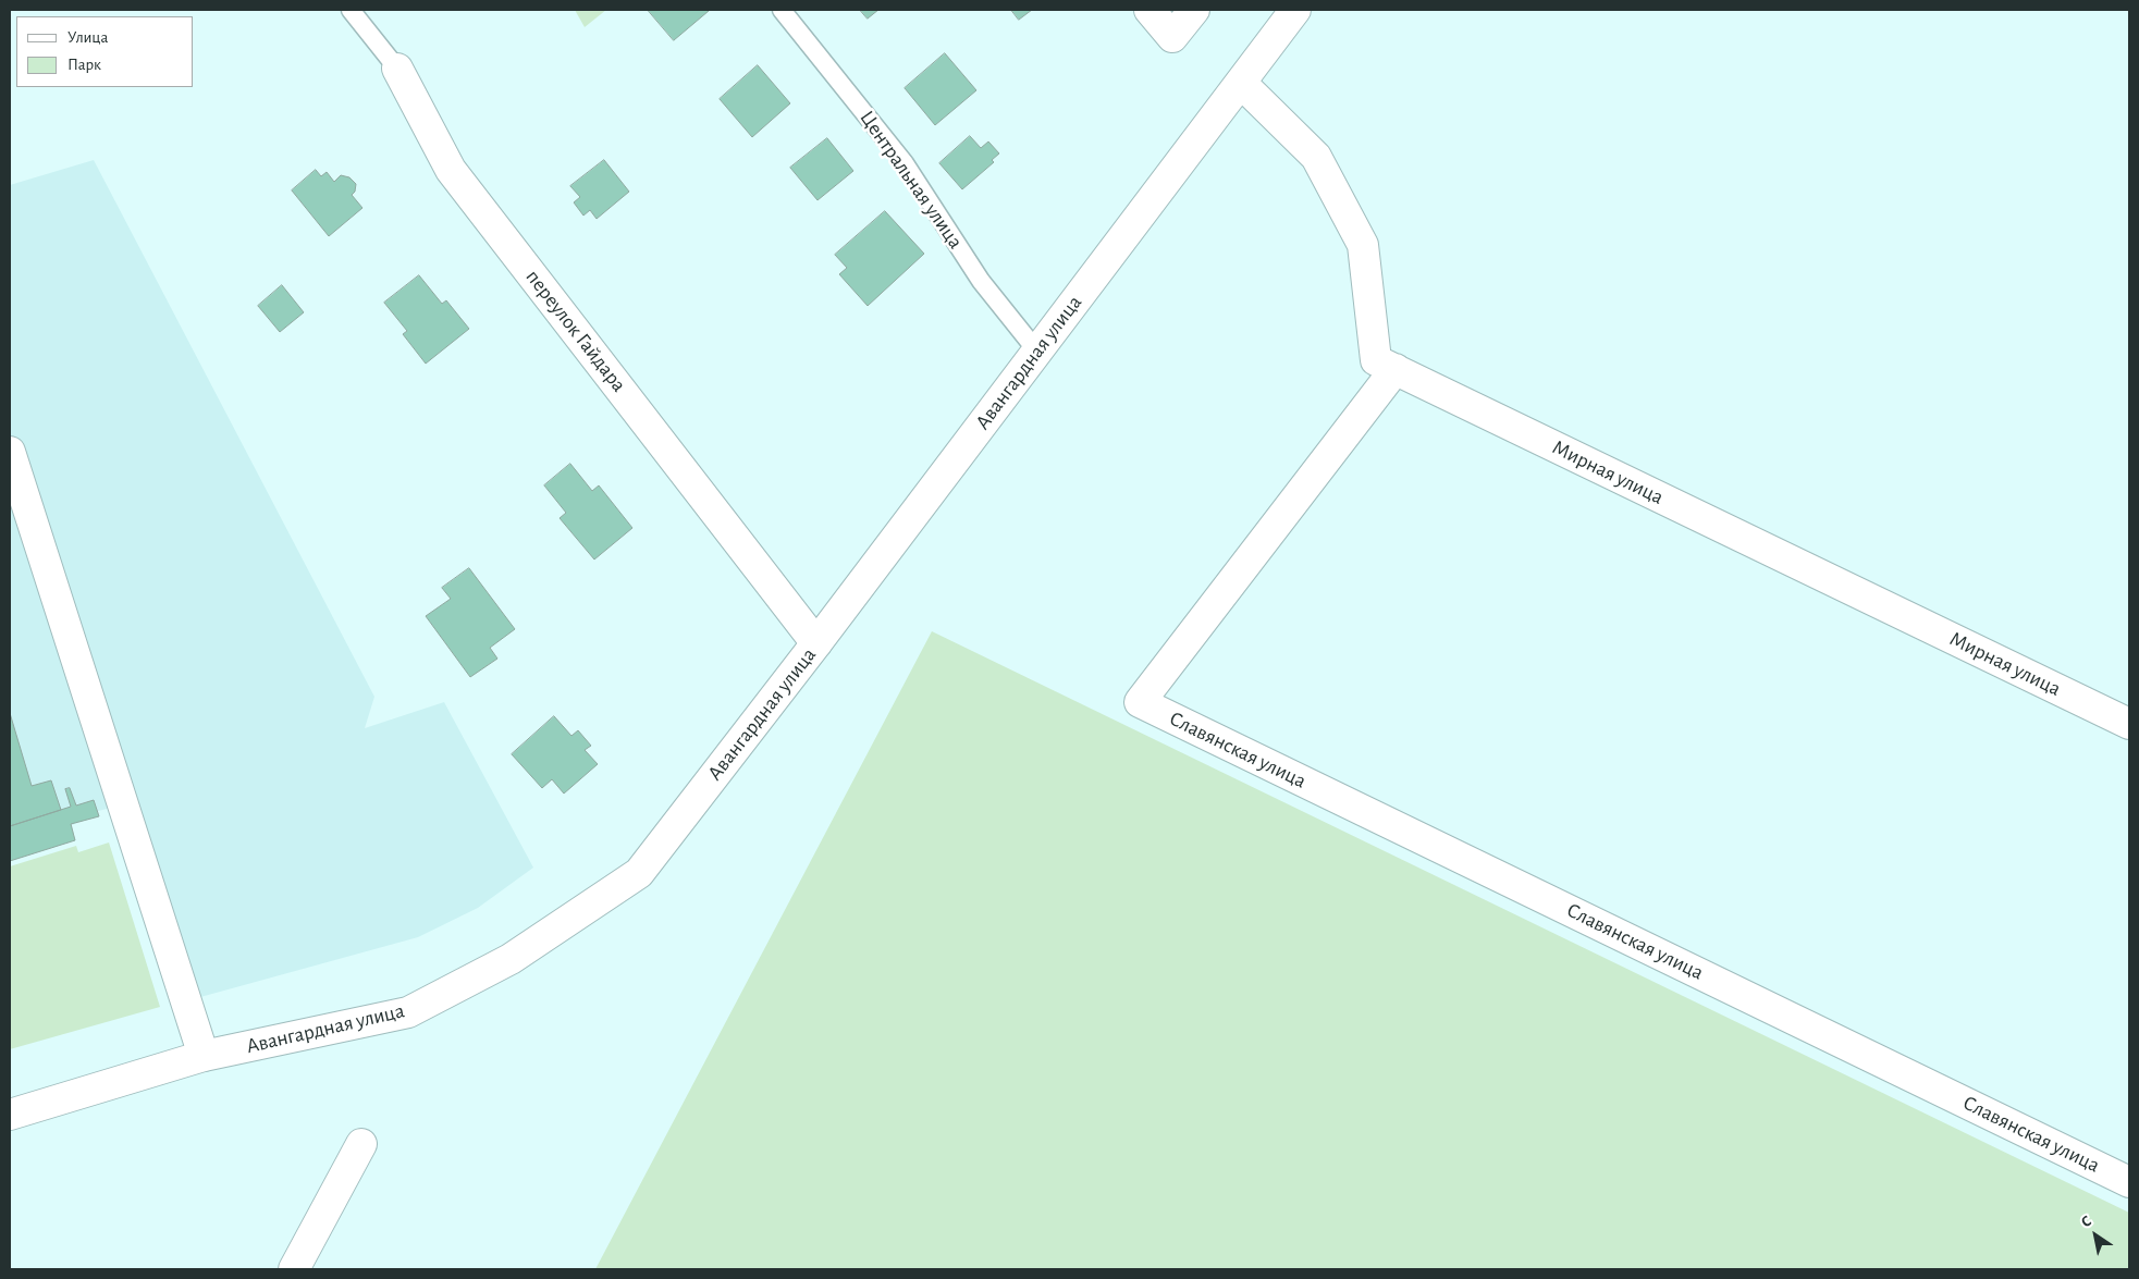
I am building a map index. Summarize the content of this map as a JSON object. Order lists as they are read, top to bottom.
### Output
{
  "streets": {
    "street": [
      "переулок Гайдара",
      "Авангардная улица",
      "Мирная улица",
      "Славянская улица"
    ],
    "lane": ["Центральная улица"]
  },
  "crossings": [
    ["Центральная улица", "Авангардная улица"],
    ["переулок Гайдара", "Авангардная улица"],
    ["Авангардная улица", "Мирная улица"],
    ["Мирная улица", "Славянская улица"]
  ],
  "legend": ["Улица", "Парк"],
  "north": "top left"
}
